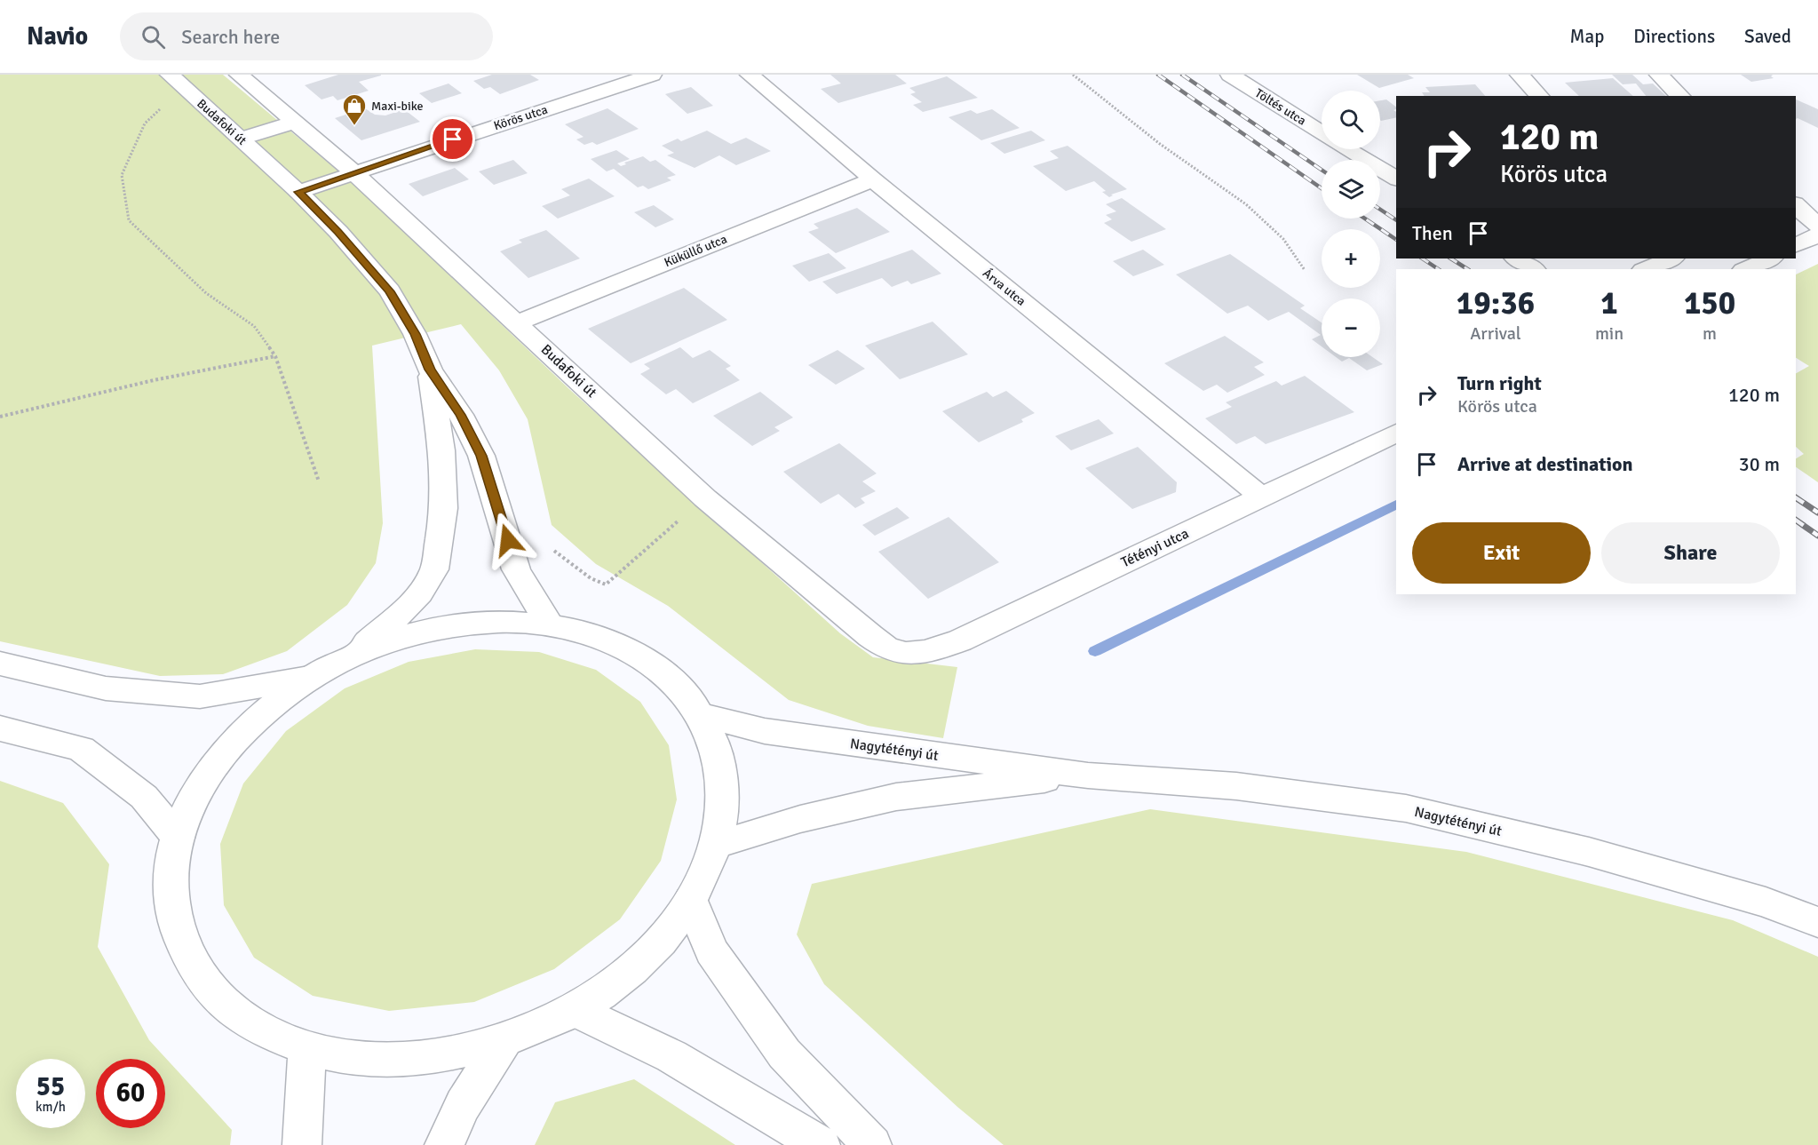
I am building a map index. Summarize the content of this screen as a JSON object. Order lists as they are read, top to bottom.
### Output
{
  "streets": {
    "main road": [
      "Töltés utca",
      "Körös utca",
      "Budafoki út",
      "Küküllő utca",
      "Árva utca",
      "Tétényi utca",
      "Nagytétényi út"
    ]
  },
  "crossings": [
    ["Körös utca", "Budafoki út"],
    ["Budafoki út", "Küküllő utca"],
    ["Budafoki út", "Tétényi utca"],
    ["Küküllő utca", "Árva utca"],
    ["Árva utca", "Tétényi utca"]
  ],
  "places": {
    "shop": ["Maxi-bike"]
  },
  "page": {
    "header": "Navio",
    "search": "Search here",
    "nav": ["Map", "Directions", "Saved"],
    "map_buttons": ["+", "−"],
    "turn": ["120 m", "Körös utca"],
    "then": "Then",
    "eta": [
      "19:36",
      "Arrival",
      "1",
      "min",
      "150",
      "m"
    ],
    "list": [
      {
        "name": "Turn right",
        "note": "Körös utca",
        "value": "120 m"
      },
      {
        "name": "Arrive at destination",
        "value": "30 m"
      }
    ],
    "buttons": ["Exit", "Share"],
    "speed": "55 km/h",
    "limit": "60"
  }
}
